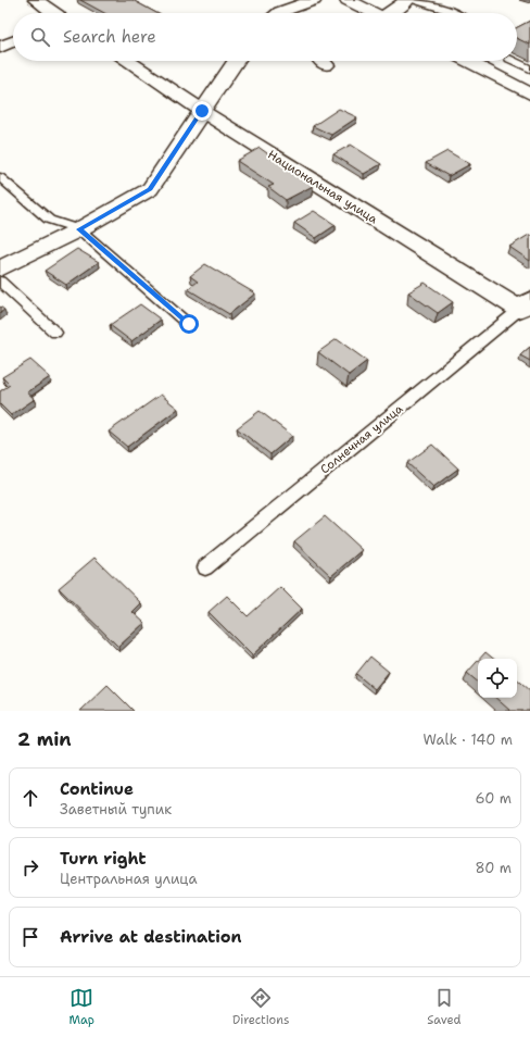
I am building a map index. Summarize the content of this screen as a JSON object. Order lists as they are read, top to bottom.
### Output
{
  "streets": {
    "street": ["Национальная улица"],
    "lane": ["Солнечная улица"]
  },
  "crossings": [
    ["Национальная улица", "Солнечная улица"]
  ],
  "page": {
    "search": "Search here",
    "heading": ["2 min", "Walk · 140 m"],
    "list": [
      ["Continue", "Заветный тупик", "60 m"],
      ["Turn right", "Центральная улица", "80 m"],
      "Arrive at destination"
    ],
    "nav": ["Map", "Directions", "Saved"]
  }
}
